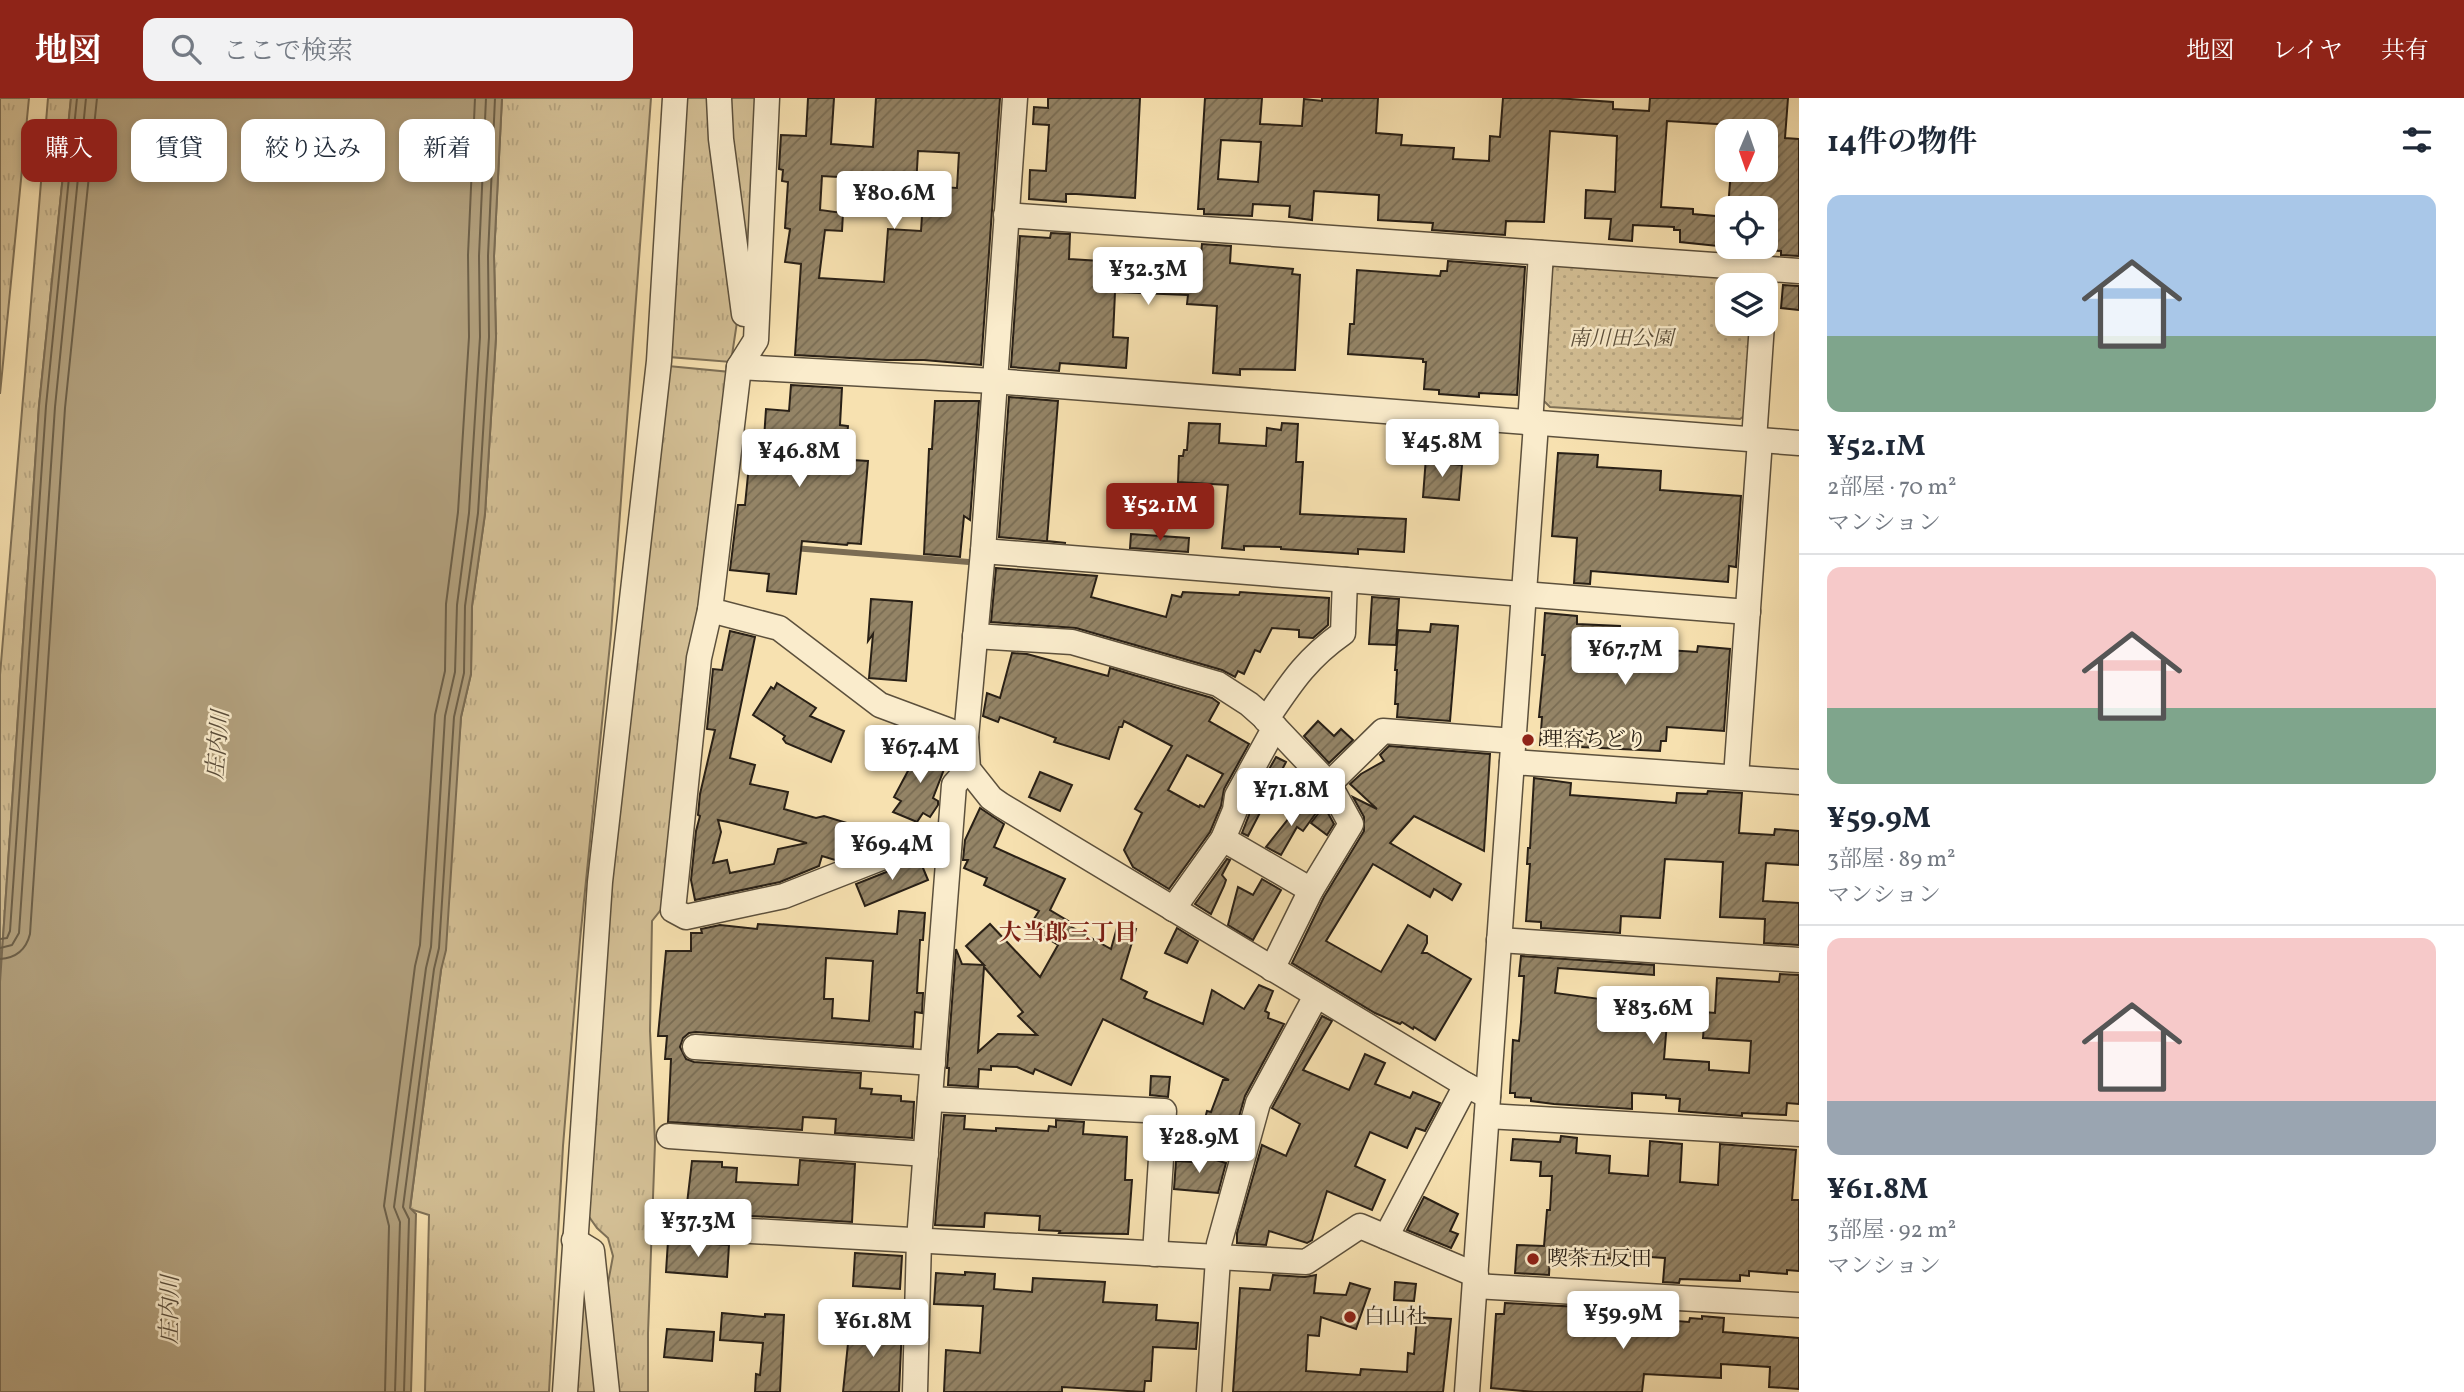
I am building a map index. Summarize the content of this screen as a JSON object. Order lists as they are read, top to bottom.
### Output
{
  "districts": ["大当郎三丁目"],
  "water": ["庄内川"],
  "parks": ["南川田公園"],
  "places": ["理容ちどり", "喫茶五反田", "白山社"],
  "north": "bottom",
  "page": {
    "header": "地図",
    "search": "ここで検索",
    "nav": ["地図", "レイヤ", "共有"],
    "heading": "14件の物件",
    "chip": [
      "購入",
      "賃貸",
      "絞り込み",
      "新着"
    ],
    "price": [
      "¥80.6M",
      "¥32.3M",
      "¥45.8M",
      "¥46.8M",
      "¥52.1M",
      "¥67.7M",
      "¥67.4M",
      "¥71.8M",
      "¥69.4M",
      "¥83.6M",
      "¥28.9M",
      "¥37.3M",
      "¥59.9M",
      "¥61.8M"
    ],
    "list": [
      {
        "name": "¥52.1M",
        "note": "2部屋 · 70 m² · マンション"
      },
      {
        "name": "¥59.9M",
        "note": "3部屋 · 89 m² · マンション"
      },
      {
        "name": "¥61.8M",
        "note": "3部屋 · 92 m² · マンション"
      }
    ]
  }
}
